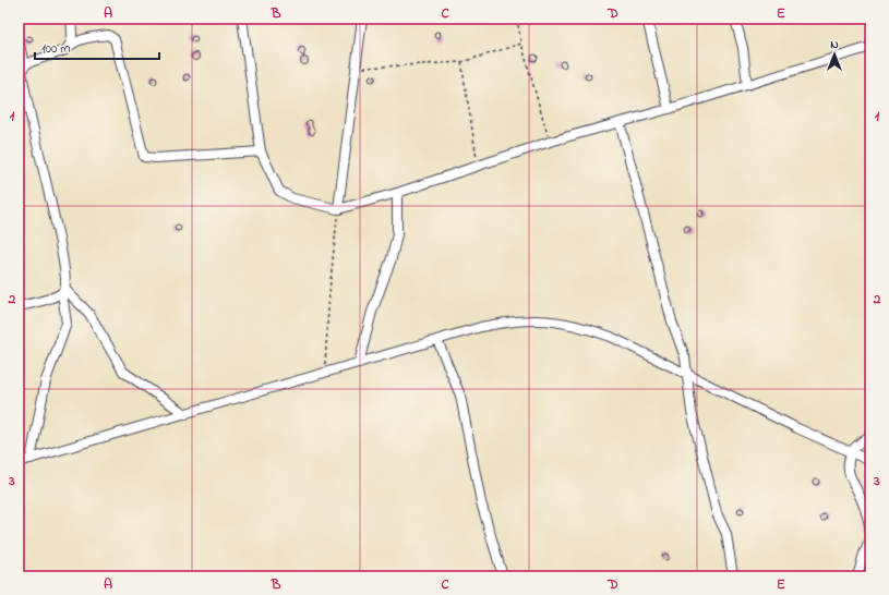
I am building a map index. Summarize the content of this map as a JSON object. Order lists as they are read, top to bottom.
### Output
{
  "scale_bar": "100 m",
  "north": "top",
  "grid": {
    "columns": [
      "A",
      "B",
      "C",
      "D",
      "E"
    ],
    "rows": ["1", "2", "3"]
  }
}
